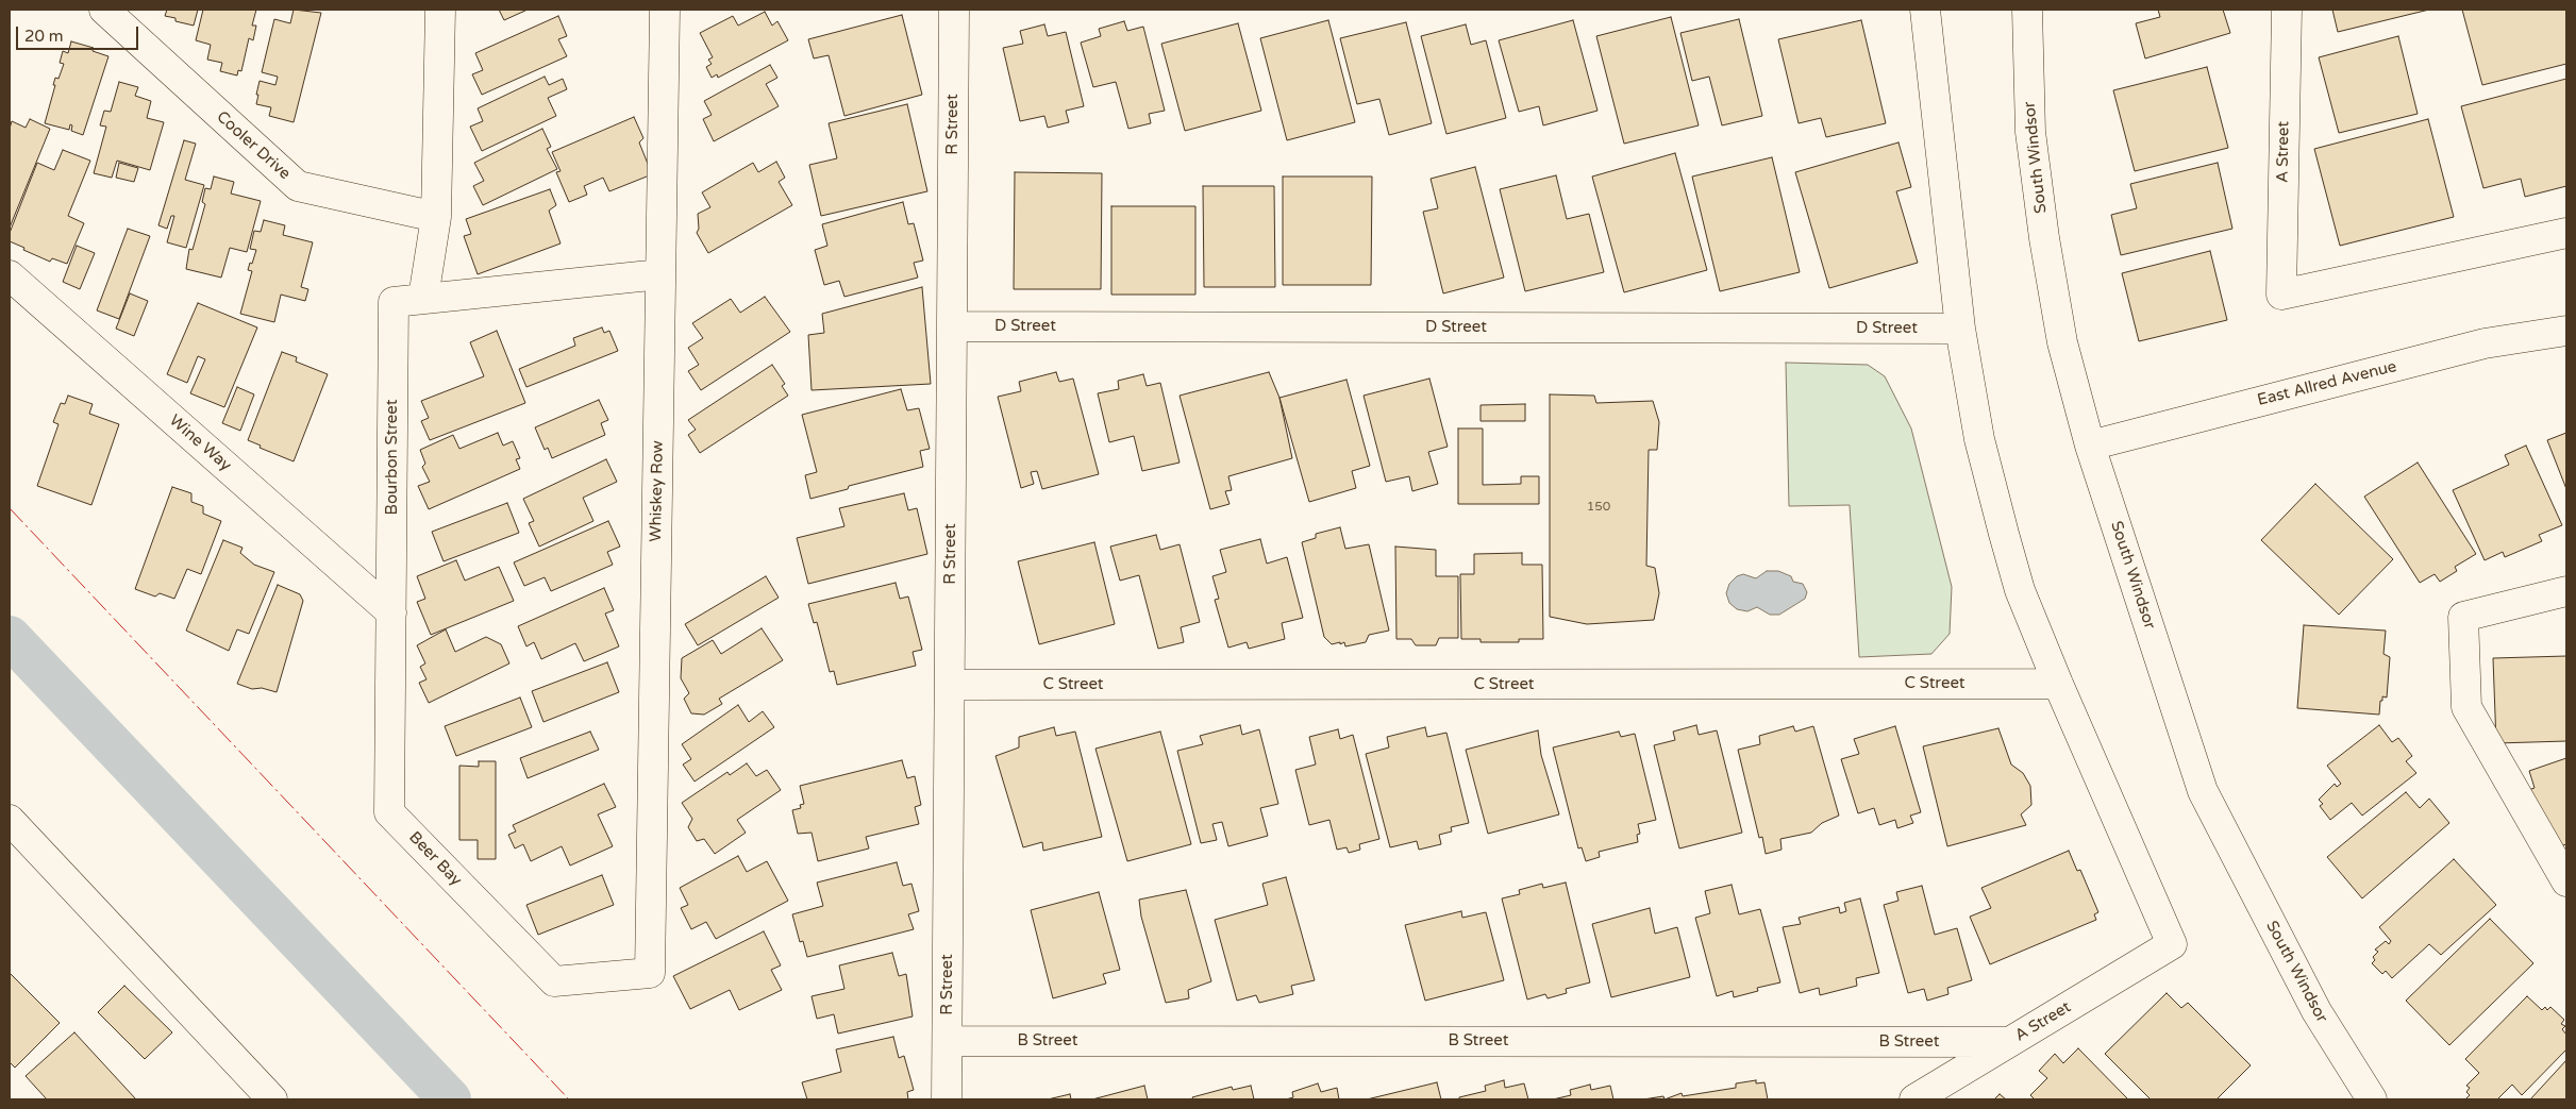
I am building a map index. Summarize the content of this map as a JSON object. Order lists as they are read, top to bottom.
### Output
{
  "streets": {
    "street": [
      "R Street",
      "Cooler Drive",
      "A Street",
      "South Windsor",
      "D Street",
      "East Allred Avenue",
      "Wine Way",
      "Bourbon Street",
      "Whiskey Row",
      "C Street",
      "Beer Bay",
      "B Street"
    ]
  },
  "crossings": [
    ["R Street", "D Street"],
    ["R Street", "C Street"],
    ["R Street", "B Street"],
    ["A Street", "C Street"],
    ["A Street", "B Street"],
    ["South Windsor", "East Allred Avenue"],
    ["Wine Way", "Bourbon Street"],
    ["Wine Way", "Beer Bay"],
    ["Bourbon Street", "Beer Bay"],
    ["Whiskey Row", "Beer Bay"]
  ],
  "house_numbers": ["150"],
  "scale_bar": "20 m"
}
